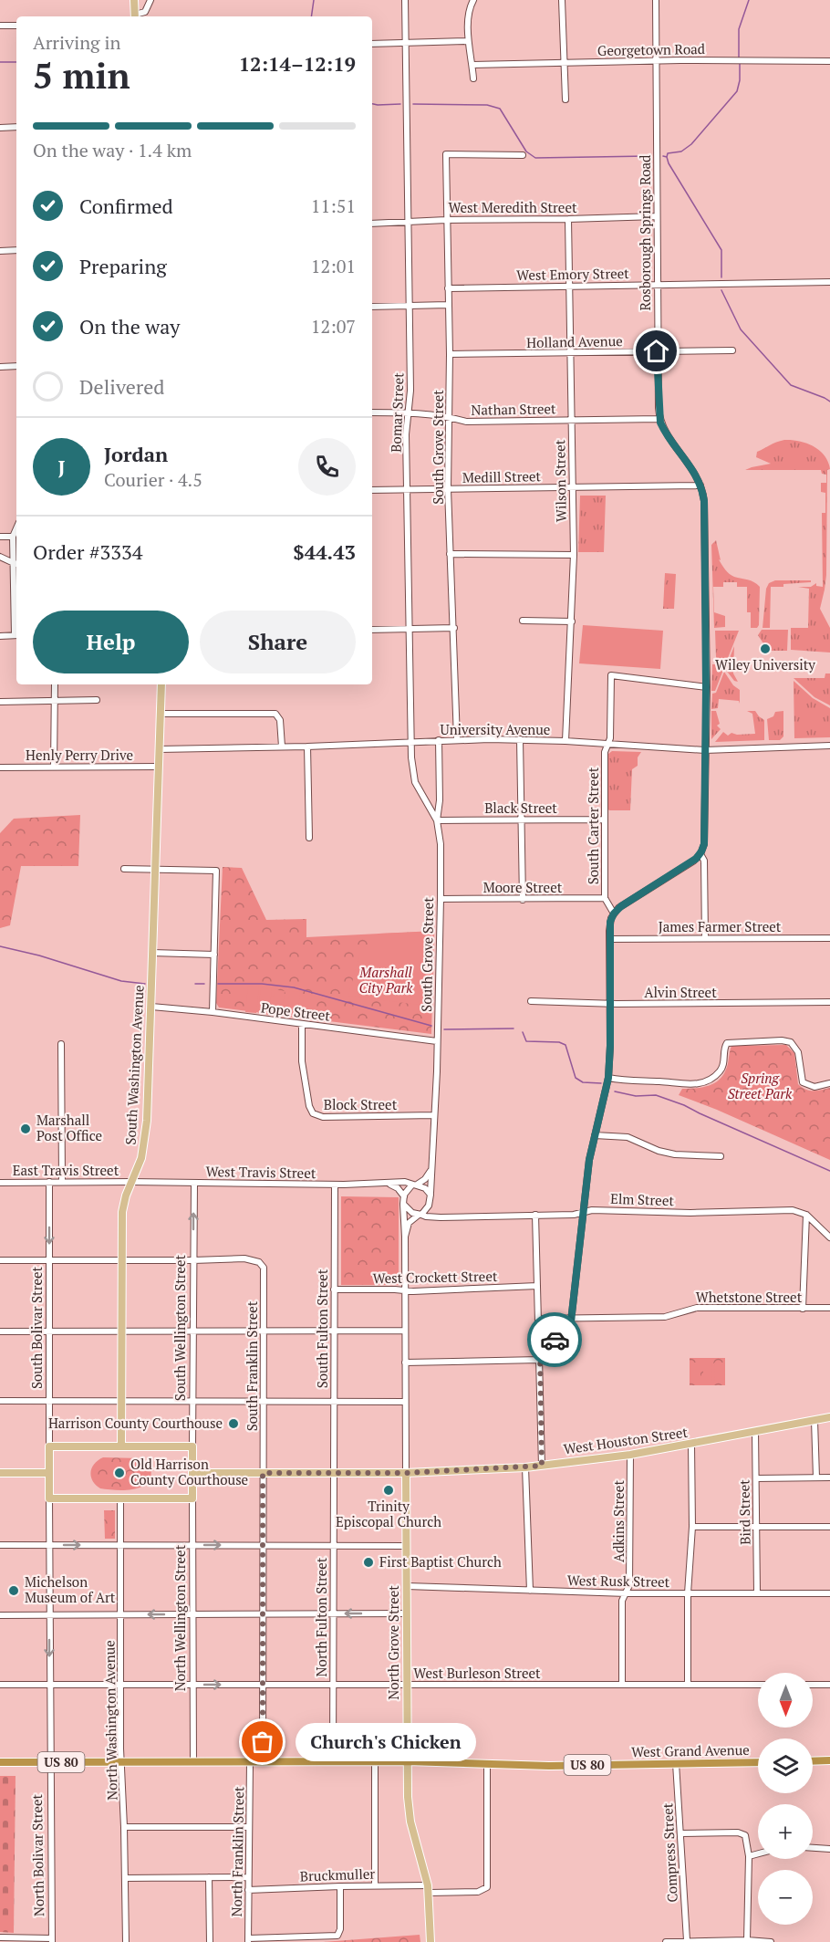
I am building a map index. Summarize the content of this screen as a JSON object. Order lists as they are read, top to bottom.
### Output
{
  "streets": {
    "highway": ["West Grand Avenue", "US 80"],
    "main road": [
      "South Washington Avenue",
      "South Bolivar Street",
      "South Wellington Street",
      "West Houston Street",
      "North Wellington Street",
      "North Grove Street",
      "North Bolivar Street"
    ],
    "street": [
      "Georgetown Road",
      "West Meredith Street",
      "Rosborough Springs Road",
      "West Emory Street",
      "Holland Avenue",
      "Nathan Street",
      "Bomar Street",
      "South Grove Street",
      "Medill Street",
      "Wilson Street",
      "University Avenue",
      "Henly Perry Drive",
      "Black Street",
      "South Carter Street",
      "Moore Street",
      "James Farmer Street",
      "Alvin Street",
      "Pope Street",
      "Block Street",
      "East Travis Street",
      "West Travis Street",
      "Elm Street",
      "West Crockett Street",
      "Whetstone Street",
      "South Fulton Street",
      "South Franklin Street",
      "Bird Street",
      "Adkins Street",
      "West Rusk Street",
      "North Fulton Street",
      "West Burleson Street",
      "North Washington Avenue",
      "North Franklin Street",
      "Compress Street",
      "Bruckmuller"
    ]
  },
  "crossings": [
    ["Georgetown Road", "Rosborough Springs Road"],
    ["West Meredith Street", "Rosborough Springs Road"],
    ["West Meredith Street", "Bomar Street"],
    ["West Meredith Street", "South Grove Street"],
    ["West Meredith Street", "Wilson Street"],
    ["Rosborough Springs Road", "West Emory Street"],
    ["Rosborough Springs Road", "Holland Avenue"],
    ["Rosborough Springs Road", "Nathan Street"],
    ["Rosborough Springs Road", "Medill Street"],
    ["Rosborough Springs Road", "University Avenue"],
    ["Rosborough Springs Road", "South Carter Street"],
    ["Rosborough Springs Road", "James Farmer Street"],
    ["West Emory Street", "South Grove Street"],
    ["West Emory Street", "Wilson Street"],
    ["Holland Avenue", "South Grove Street"],
    ["Holland Avenue", "Wilson Street"],
    ["Nathan Street", "Bomar Street"],
    ["Nathan Street", "South Grove Street"],
    ["Nathan Street", "Wilson Street"],
    ["Bomar Street", "South Grove Street"],
    ["Bomar Street", "Medill Street"],
    ["Bomar Street", "University Avenue"],
    ["Bomar Street", "Black Street"],
    ["South Grove Street", "Medill Street"],
    ["South Grove Street", "University Avenue"],
    ["South Grove Street", "Black Street"],
    ["South Grove Street", "Moore Street"],
    ["South Grove Street", "Pope Street"],
    ["South Grove Street", "Block Street"],
    ["South Grove Street", "West Travis Street"],
    ["South Grove Street", "Elm Street"],
    ["Medill Street", "Wilson Street"],
    ["Wilson Street", "University Avenue"],
    ["University Avenue", "South Carter Street"],
    ["University Avenue", "South Washington Avenue"],
    ["Henly Perry Drive", "South Washington Avenue"],
    ["Black Street", "South Carter Street"],
    ["South Carter Street", "Moore Street"],
    ["Pope Street", "South Washington Avenue"],
    ["Pope Street", "Block Street"],
    ["South Washington Avenue", "East Travis Street"],
    ["South Washington Avenue", "West Travis Street"],
    ["East Travis Street", "West Travis Street"],
    ["East Travis Street", "South Bolivar Street"],
    ["West Travis Street", "Elm Street"],
    ["West Travis Street", "South Wellington Street"],
    ["West Travis Street", "South Fulton Street"],
    ["West Crockett Street", "South Fulton Street"],
    ["South Bolivar Street", "North Bolivar Street"],
    ["South Wellington Street", "South Franklin Street"],
    ["South Wellington Street", "West Houston Street"],
    ["South Wellington Street", "North Wellington Street"],
    ["South Fulton Street", "West Houston Street"],
    ["South Fulton Street", "North Fulton Street"],
    ["South Franklin Street", "West Houston Street"],
    ["West Houston Street", "Bird Street"],
    ["West Houston Street", "Adkins Street"],
    ["West Houston Street", "North Fulton Street"],
    ["West Houston Street", "North Wellington Street"],
    ["West Houston Street", "North Grove Street"],
    ["Bird Street", "West Rusk Street"],
    ["Adkins Street", "West Rusk Street"],
    ["Adkins Street", "West Burleson Street"],
    ["West Rusk Street", "North Grove Street"],
    ["North Fulton Street", "West Burleson Street"],
    ["North Fulton Street", "West Grand Avenue"],
    ["North Wellington Street", "West Burleson Street"],
    ["North Wellington Street", "West Grand Avenue"],
    ["North Grove Street", "West Burleson Street"],
    ["North Grove Street", "West Grand Avenue"],
    ["North Grove Street", "Bruckmuller"],
    ["West Burleson Street", "North Washington Avenue"],
    ["West Burleson Street", "North Bolivar Street"],
    ["North Washington Avenue", "West Grand Avenue"],
    ["North Washington Avenue", "US 80"],
    ["West Grand Avenue", "US 80"],
    ["West Grand Avenue", "North Franklin Street"],
    ["West Grand Avenue", "Compress Street"],
    ["West Grand Avenue", "Bruckmuller"],
    ["US 80", "North Bolivar Street"],
    ["North Franklin Street", "Bruckmuller"]
  ],
  "parks": ["Marshall City Park", "Spring Street Park"],
  "places": [
    "Wiley University",
    "Marshall Post Office",
    "Harrison County Courthouse",
    "Old Harrison County Courthouse",
    "Trinity Episcopal Church",
    "First Baptist Church",
    "Michelson Museum of Art",
    "Church's Chicken"
  ],
  "north": "bottom",
  "page": {
    "heading": ["5 min", "Arriving in", "12:14–12:19"],
    "panel": [
      "Jordan",
      "Courier · 4.5",
      "Order #3334",
      "$44.43"
    ],
    "bar": "On the way · 1.4 km",
    "list": [
      ["Confirmed", "11:51"],
      ["Preparing", "12:01"],
      ["On the way", "12:07"],
      "Delivered"
    ],
    "round": "J",
    "buttons": ["Help", "Share"],
    "map_buttons": ["+", "−"],
    "bubble": "Church's Chicken"
  }
}
